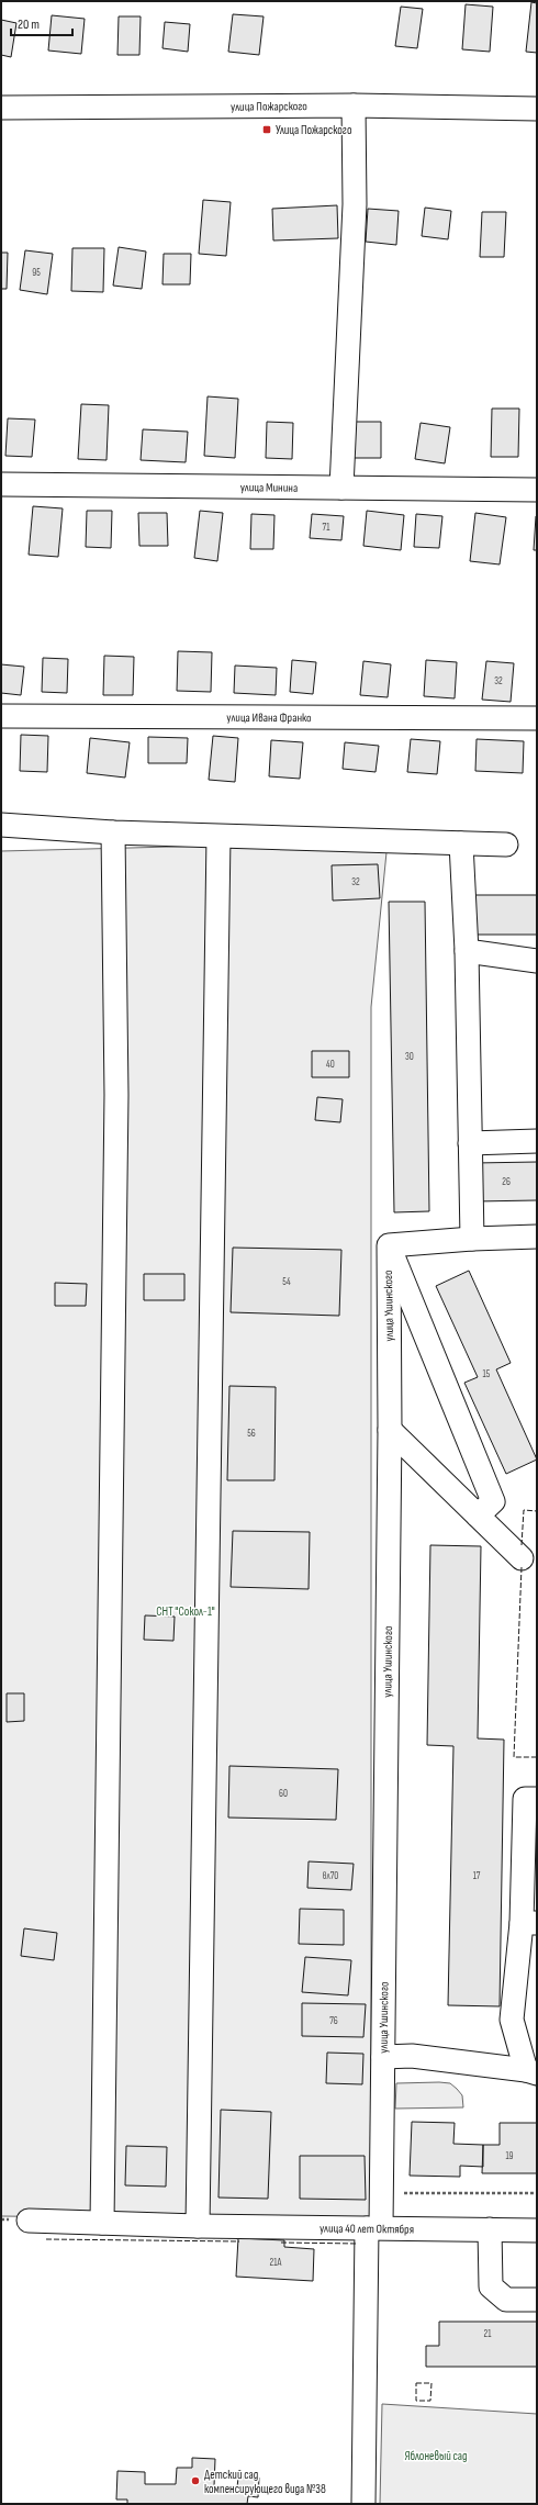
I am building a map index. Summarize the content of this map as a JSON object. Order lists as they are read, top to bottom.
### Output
{
  "streets": {
    "street": [
      "улица Пожарского",
      "улица Минина",
      "улица Ивана Франко",
      "улица Ушинского",
      "улица 40 лет Октября"
    ]
  },
  "crossings": [
    ["улица Ушинского", "улица 40 лет Октября"]
  ],
  "parks": ["СНТ \"Сокол-1\"", "Яблоневый сад"],
  "places": {
    "transit": ["Улица Пожарского"],
    "other": ["Детский сад компенсирующего вида №38"]
  },
  "house_numbers": [
    "95",
    "71",
    "32",
    "32",
    "30",
    "40",
    "26",
    "54",
    "15",
    "56",
    "60",
    "вл70",
    "17",
    "76",
    "19",
    "21А",
    "21"
  ],
  "scale_bar": "20 m"
}
